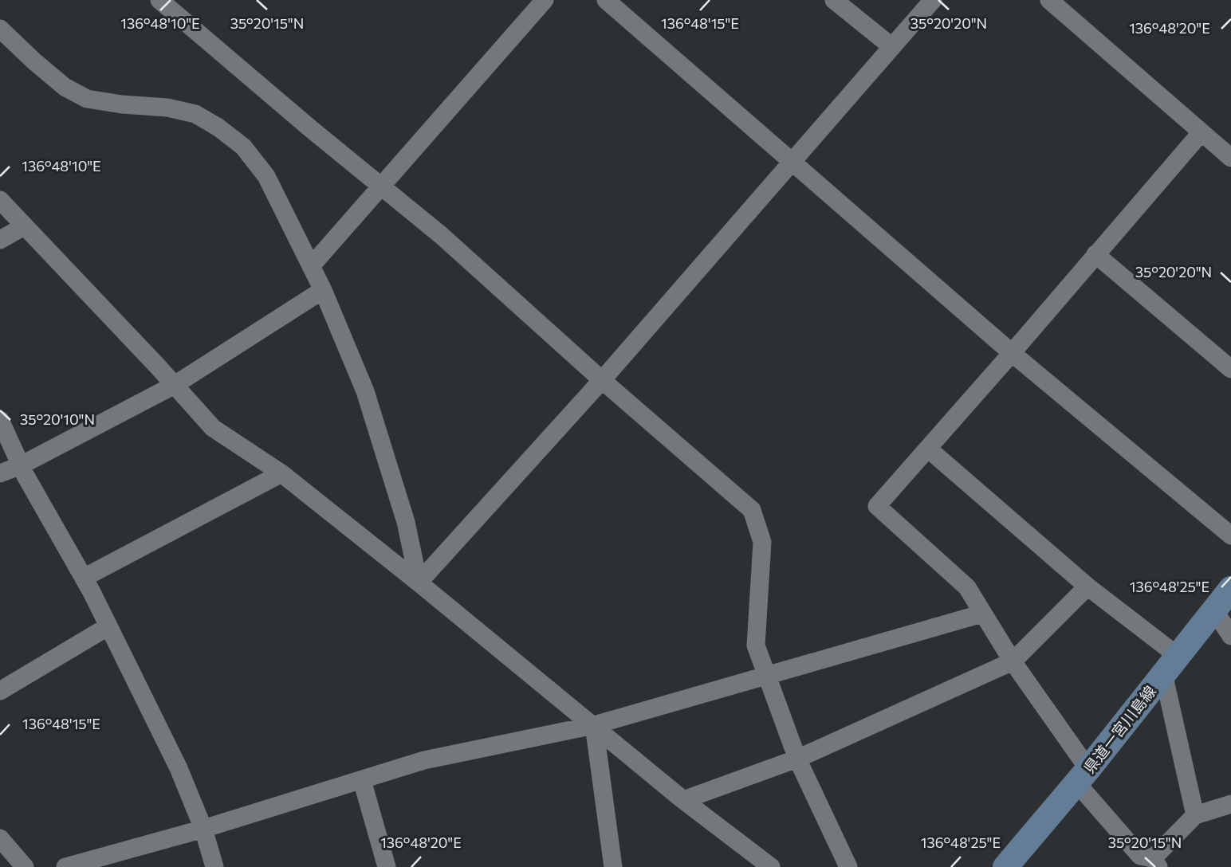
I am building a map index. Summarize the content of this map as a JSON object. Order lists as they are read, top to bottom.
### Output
{
  "streets": {
    "main road": ["県道一宮川島線"]
  },
  "coordinates": [
    "35°20'15\"N",
    "35°20'20\"N",
    "136°48'10\"E",
    "136°48'15\"E",
    "136°48'20\"E",
    "35°20'10\"N",
    "136°48'25\"E"
  ]
}
